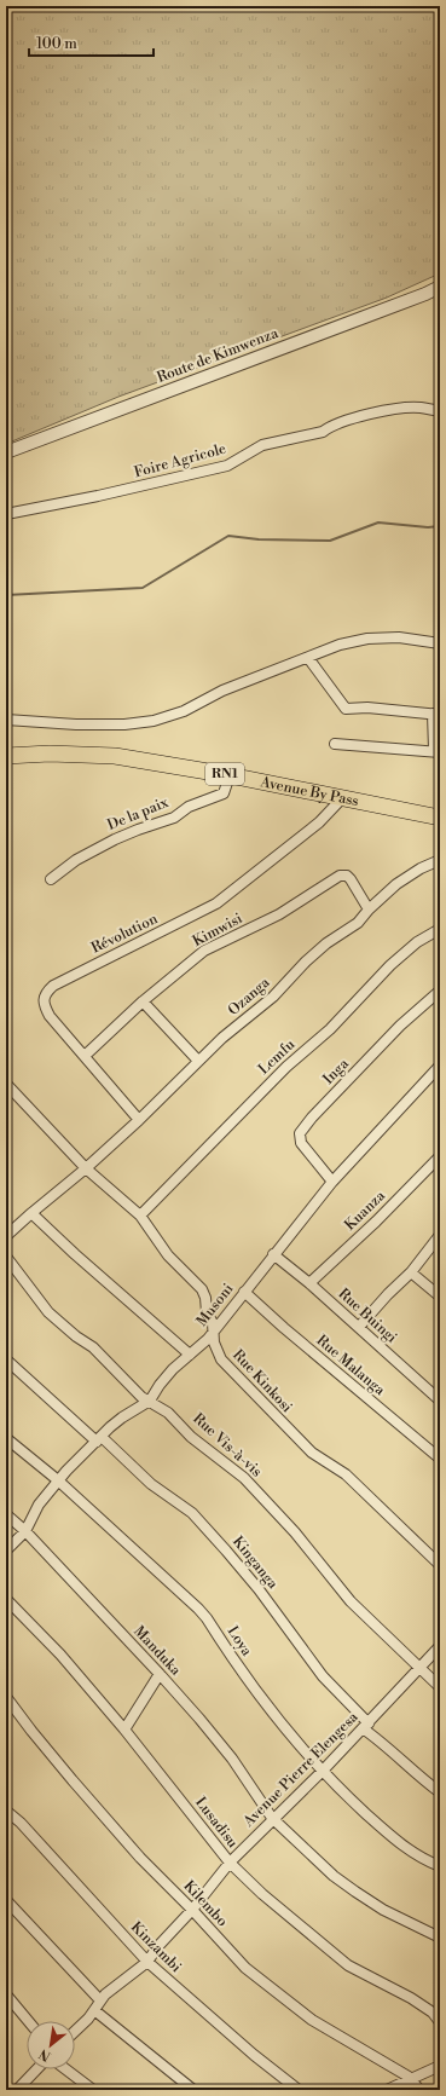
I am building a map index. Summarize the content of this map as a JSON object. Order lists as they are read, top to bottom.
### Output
{
  "streets": {
    "highway": ["RN1", "Avenue By Pass"],
    "street": [
      "Route de Kimwenza",
      "Foire Agricole",
      "De la paix",
      "Kimwisi",
      "Révolution",
      "Ozanga",
      "Lemfu",
      "Inga",
      "Kuanza",
      "Musoni",
      "Rue Buingi",
      "Rue Malanga",
      "Rue Kinkosi",
      "Rue Vis-à-vis",
      "Kinganga",
      "Loya",
      "Manduka",
      "Avenue Pierre Elengesa",
      "Lusadisu",
      "Kilembo",
      "Kinzambi"
    ]
  },
  "crossings": [
    ["Avenue By Pass", "De la paix"],
    ["Avenue By Pass", "Révolution"],
    ["Kimwisi", "Révolution"],
    ["Kimwisi", "Ozanga"],
    ["Révolution", "Ozanga"],
    ["Ozanga", "Rue Kinkosi"],
    ["Lemfu", "Rue Kinkosi"],
    ["Inga", "Musoni"],
    ["Kuanza", "Rue Buingi"],
    ["Musoni", "Rue Buingi"],
    ["Musoni", "Rue Malanga"],
    ["Musoni", "Rue Kinkosi"],
    ["Musoni", "Rue Vis-à-vis"],
    ["Musoni", "Kinganga"],
    ["Musoni", "Loya"],
    ["Musoni", "Manduka"],
    ["Rue Vis-à-vis", "Avenue Pierre Elengesa"],
    ["Kinganga", "Avenue Pierre Elengesa"],
    ["Loya", "Avenue Pierre Elengesa"],
    ["Manduka", "Avenue Pierre Elengesa"],
    ["Avenue Pierre Elengesa", "Lusadisu"],
    ["Avenue Pierre Elengesa", "Kilembo"],
    ["Avenue Pierre Elengesa", "Kinzambi"]
  ],
  "scale_bar": "100 m",
  "north": "bottom left"
}
